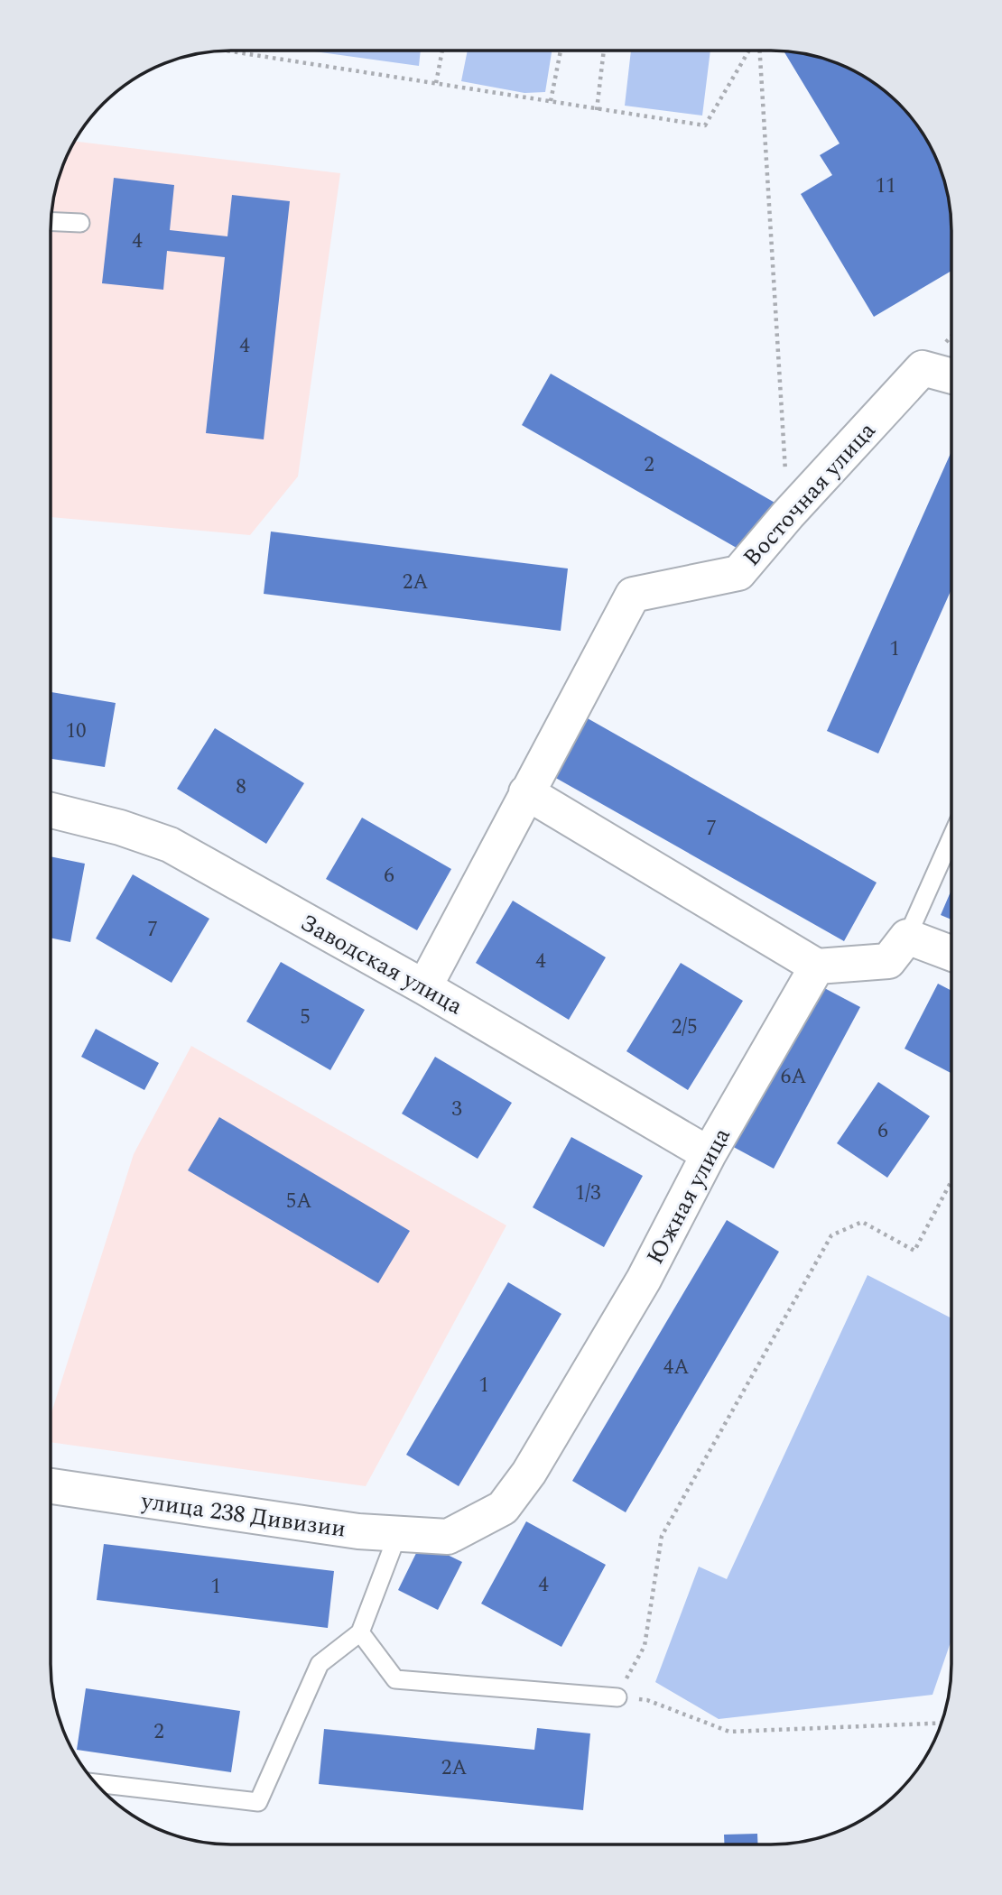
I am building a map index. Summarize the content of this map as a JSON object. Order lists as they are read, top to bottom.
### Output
{
  "streets": {
    "street": [
      "Восточная улица",
      "Заводская улица",
      "Южная улица",
      "улица 238 Дивизии"
    ]
  },
  "crossings": [
    ["Восточная улица", "Заводская улица"],
    ["Заводская улица", "Южная улица"],
    ["Южная улица", "улица 238 Дивизии"]
  ],
  "house_numbers": [
    "11",
    "4",
    "4",
    "2",
    "2А",
    "1",
    "10",
    "8",
    "7",
    "6",
    "7",
    "4",
    "5",
    "2/5",
    "6А",
    "3",
    "6",
    "1/3",
    "5А",
    "4А",
    "1",
    "4",
    "1",
    "2",
    "2А"
  ]
}
